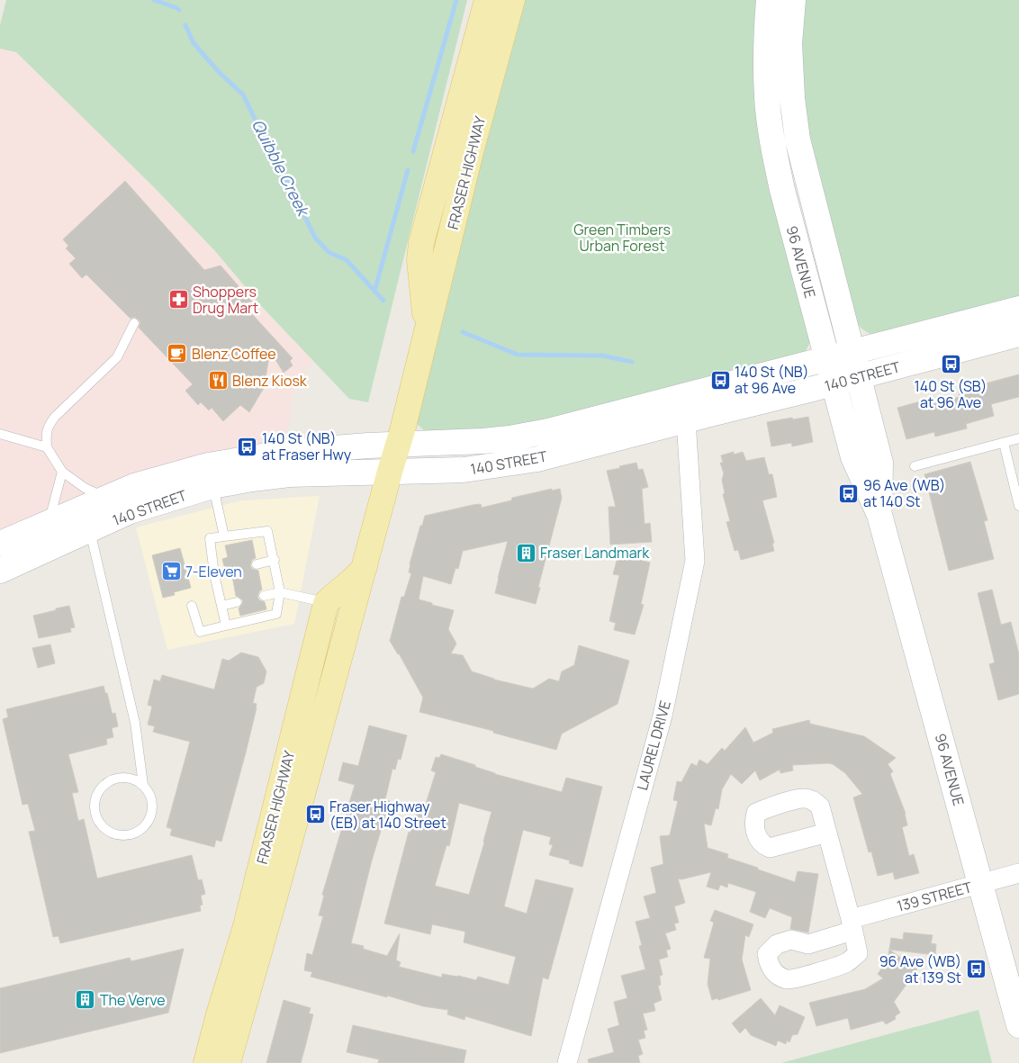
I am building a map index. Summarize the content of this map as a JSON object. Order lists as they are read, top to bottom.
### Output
{
  "streets": {
    "main road": ["FRASER HIGHWAY", "96 AVENUE", "140 STREET"],
    "street": ["LAUREL DRIVE", "139 STREET"]
  },
  "crossings": [
    ["FRASER HIGHWAY", "140 STREET"],
    ["96 AVENUE", "140 STREET"],
    ["96 AVENUE", "139 STREET"],
    ["140 STREET", "LAUREL DRIVE"]
  ],
  "water": ["Quibble Creek"],
  "parks": ["Green Timbers Urban Forest"],
  "places": {
    "pharmacy": ["Shoppers Drug Mart"],
    "cafe": ["Blenz Coffee"],
    "bus stop": [
      "140 St (SB) at 96 Ave",
      "140 St (NB) at 96 Ave",
      "140 St (NB) at Fraser Hwy",
      "96 Ave (WB) at 140 St",
      "Fraser Highway (EB) at 140 Street",
      "96 Ave (WB) at 139 St"
    ],
    "restaurant": ["Blenz Kiosk"],
    "building": ["Fraser Landmark", "The Verve"],
    "supermarket": ["7-Eleven"]
  }
}
